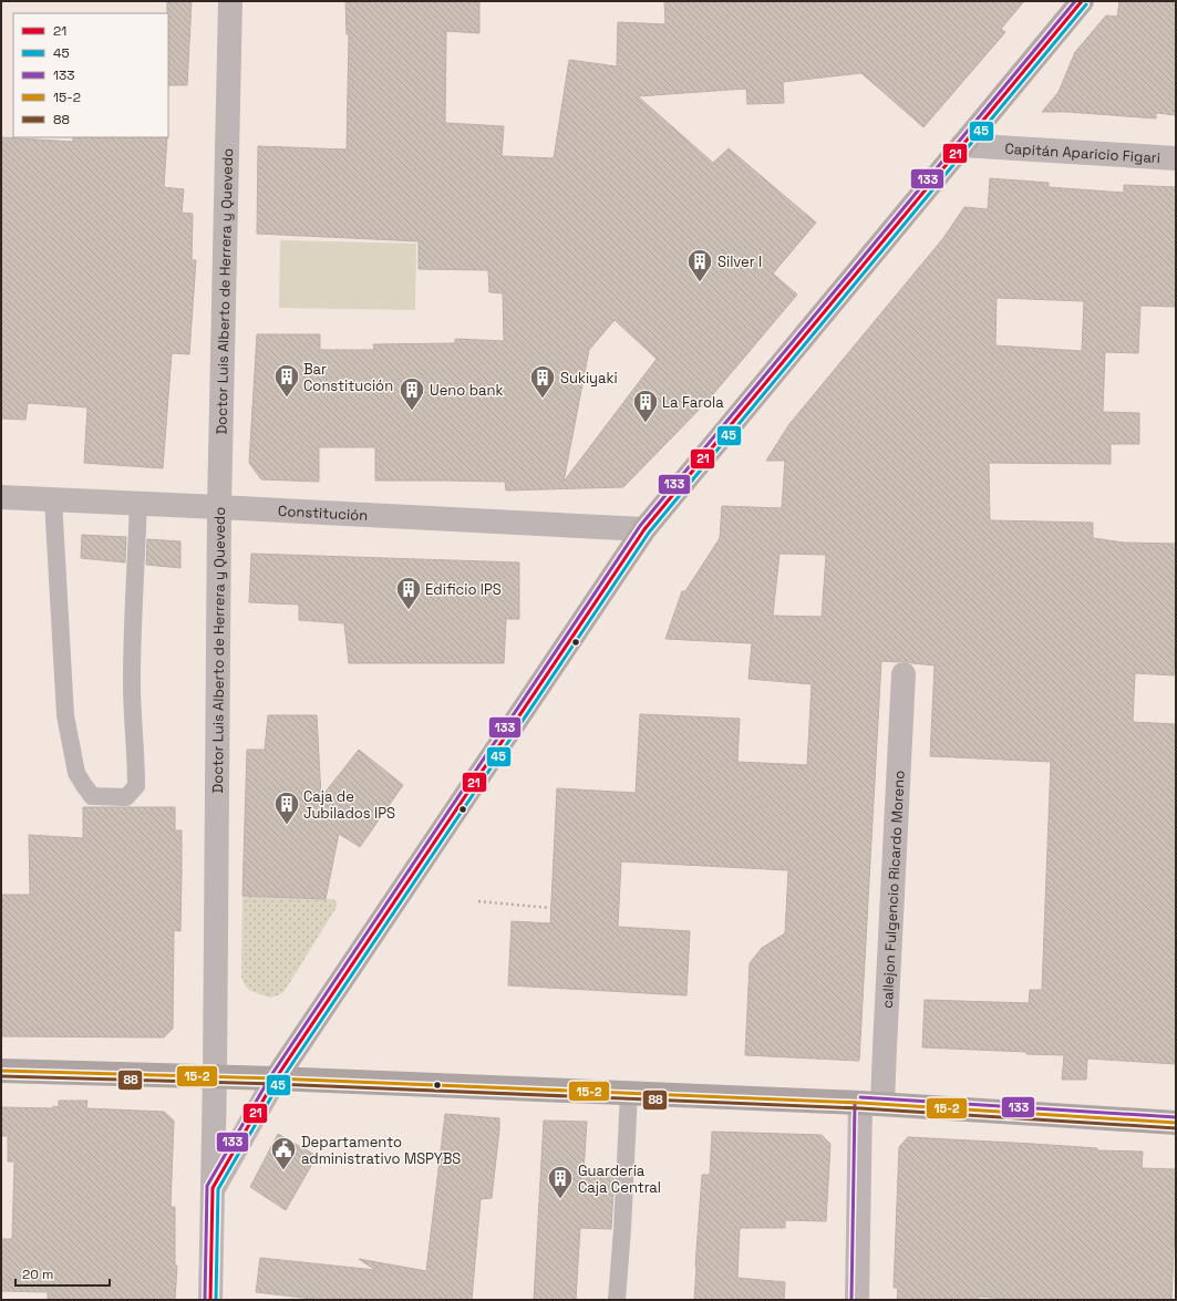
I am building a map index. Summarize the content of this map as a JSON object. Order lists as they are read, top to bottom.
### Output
{
  "streets": {
    "street": [
      "Capitán Aparicio Figari",
      "Doctor Luis Alberto de Herrera y Quevedo",
      "Constitución",
      "callejon Fulgencio Ricardo Moreno"
    ]
  },
  "crossings": [
    ["Doctor Luis Alberto de Herrera y Quevedo", "Constitución"]
  ],
  "places": {
    "building": [
      "Silver I",
      "Bar Constitución",
      "Sukiyaki",
      "Ueno bank",
      "La Farola",
      "Edificio IPS",
      "Caja de Jubilados IPS",
      "Guardería Caja Central"
    ],
    "public building": ["Departamento administrativo MSPYBS"]
  },
  "lines": [
    "transit line 21",
    "transit line 133",
    "transit line 45",
    "transit line 15-2",
    "transit line 88"
  ],
  "legend": [
    "21",
    "45",
    "133",
    "15-2",
    "88"
  ],
  "scale_bar": "20 m"
}
